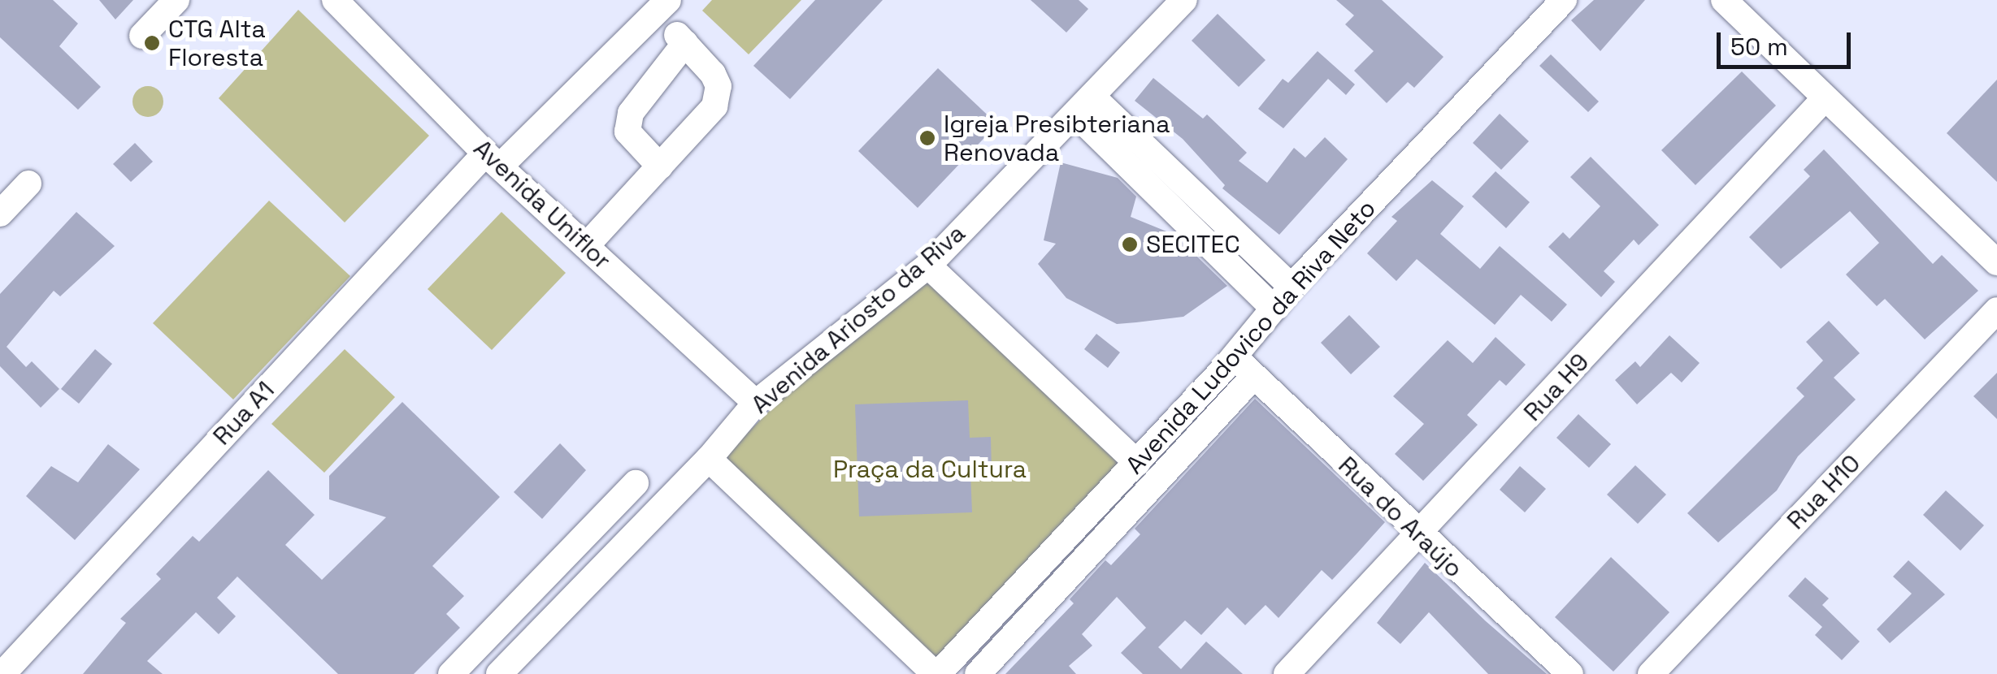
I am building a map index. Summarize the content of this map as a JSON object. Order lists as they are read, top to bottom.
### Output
{
  "streets": {
    "street": [
      "Avenida Uniflor",
      "Avenida Ariosto da Riva",
      "Avenida Ludovico da Riva Neto",
      "Rua H9",
      "Rua A1",
      "Rua H10",
      "Rua do Araújo"
    ]
  },
  "crossings": [
    ["Avenida Uniflor", "Avenida Ariosto da Riva"],
    ["Avenida Uniflor", "Rua A1"],
    ["Avenida Ludovico da Riva Neto", "Rua do Araújo"],
    ["Rua H9", "Rua do Araújo"]
  ],
  "parks": ["Praça da Cultura"],
  "places": ["CTG Alta Floresta", "Igreja Presibteriana Renovada", "SECITEC"],
  "scale_bar": "50 m"
}
